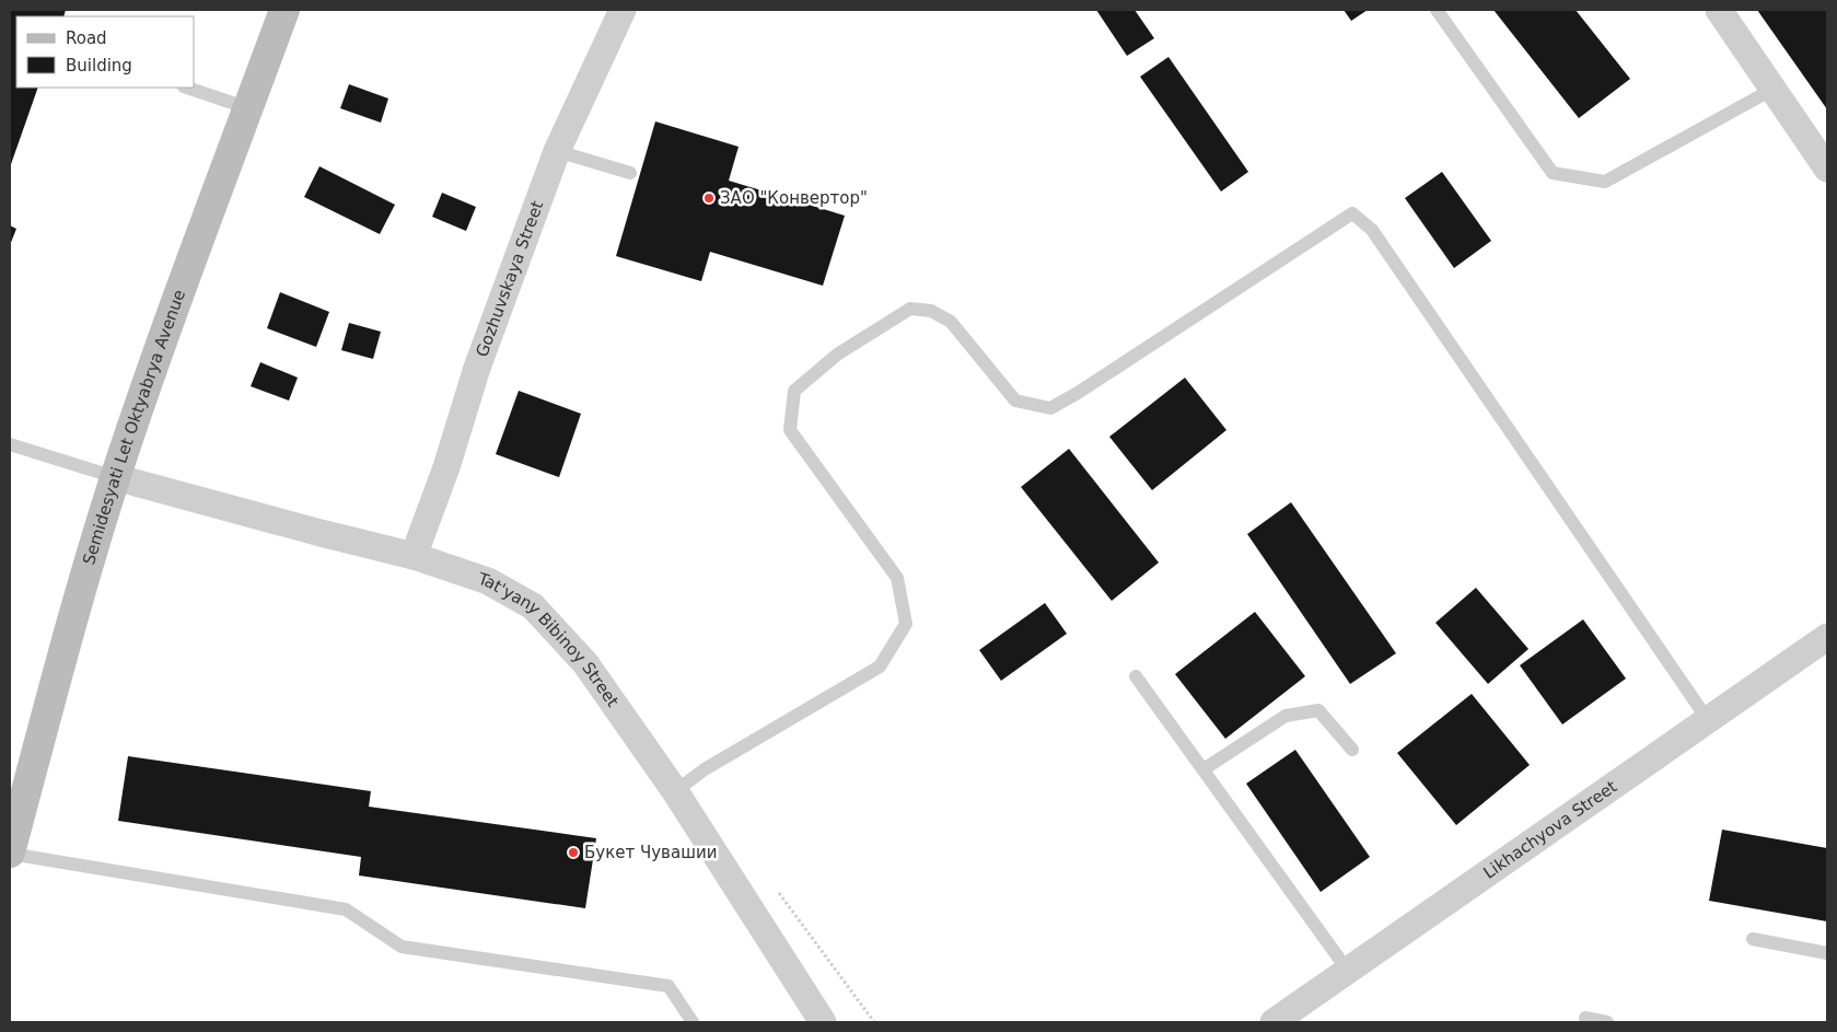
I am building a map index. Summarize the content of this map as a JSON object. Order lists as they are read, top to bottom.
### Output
{
  "streets": {
    "main road": ["Semidesyati Let Oktyabrya Avenue"],
    "street": ["Gozhuvskaya Street", "Tat'yany Bibinoy Street", "Likhachyova Street"]
  },
  "crossings": [
    ["Gozhuvskaya Street", "Tat'yany Bibinoy Street"],
    ["Semidesyati Let Oktyabrya Avenue", "Tat'yany Bibinoy Street"]
  ],
  "places": ["ЗАО \"Конвертор\"", "Букет Чувашии"],
  "legend": ["Road", "Building"]
}
